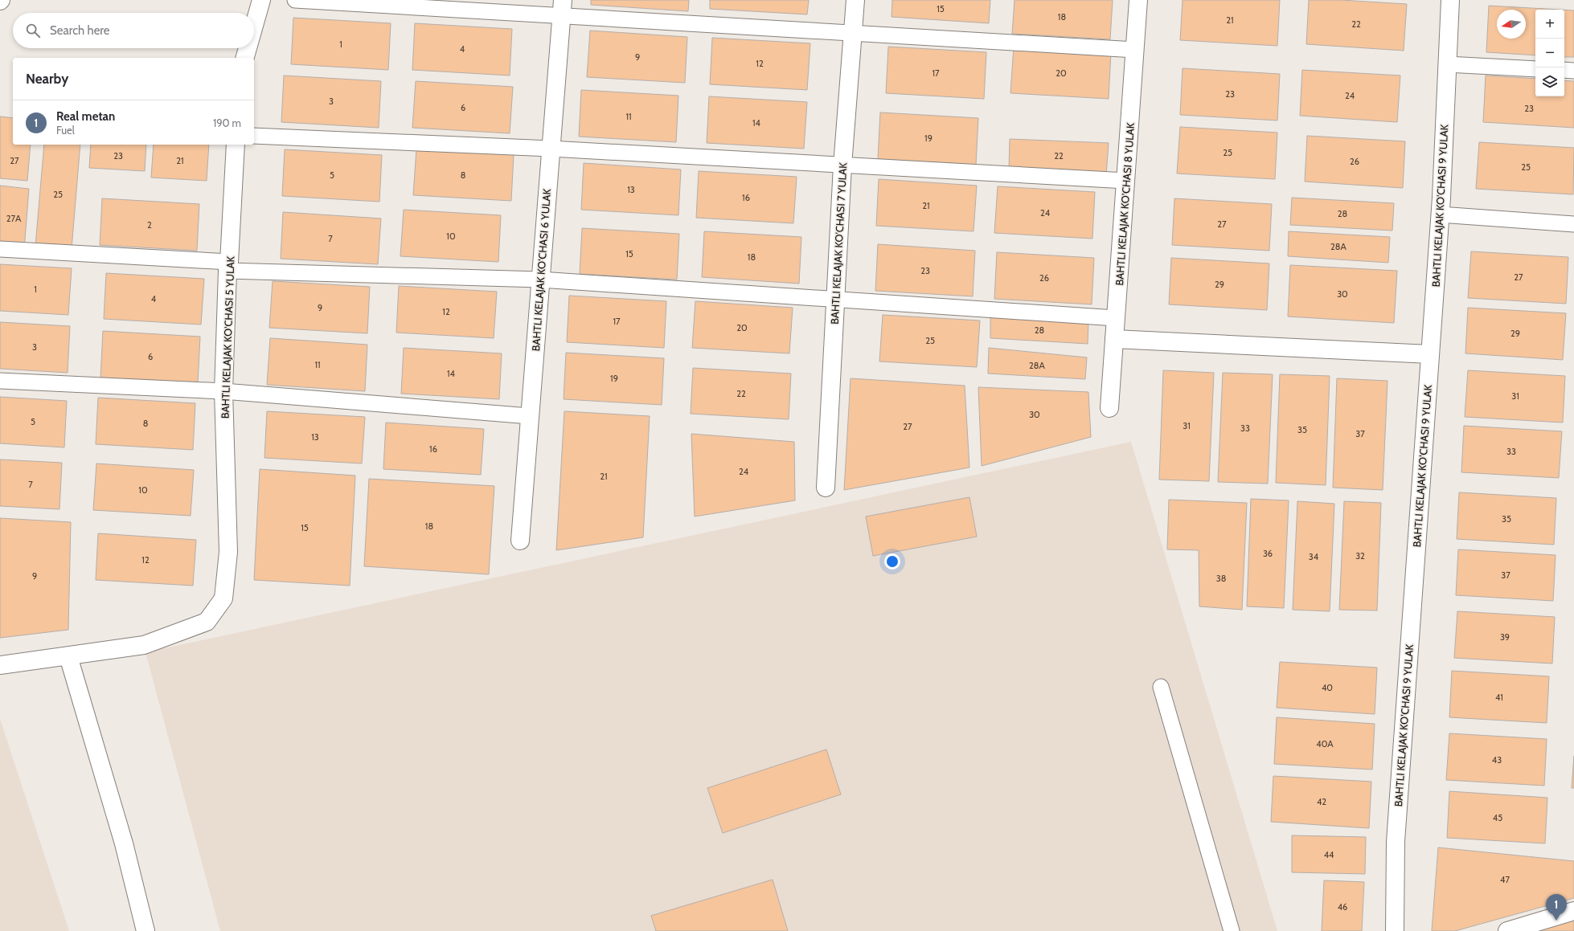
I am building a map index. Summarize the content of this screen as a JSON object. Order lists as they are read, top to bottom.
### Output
{
  "streets": {
    "street": [
      "BAHTLI KELAJAK KO'CHASI 8 YULAK",
      "BAHTLI KELAJAK KO'CHASI 9 YULAK",
      "BAHTLI KELAJAK KO'CHASI 7 YULAK",
      "BAHTLI KELAJAK KO'CHASI 6 YULAK",
      "BAHTLI KELAJAK KO'CHASI 5 YULAK"
    ]
  },
  "house_numbers": [
    "15",
    "18",
    "21",
    "22",
    "1",
    "4",
    "9",
    "12",
    "17",
    "20",
    "23",
    "24",
    "3",
    "6",
    "23",
    "11",
    "14",
    "19",
    "25",
    "23",
    "22",
    "27",
    "21",
    "26",
    "25",
    "5",
    "8",
    "13",
    "25",
    "16",
    "21",
    "24",
    "28",
    "27А",
    "27",
    "2",
    "10",
    "7",
    "28А",
    "15",
    "18",
    "23",
    "27",
    "26",
    "29",
    "1",
    "30",
    "4",
    "9",
    "12",
    "17",
    "20",
    "28",
    "29",
    "25",
    "3",
    "6",
    "11",
    "28А",
    "14",
    "19",
    "22",
    "31",
    "30",
    "5",
    "8",
    "31",
    "27",
    "33",
    "35",
    "37",
    "13",
    "16",
    "33",
    "24",
    "21",
    "7",
    "10",
    "35",
    "18",
    "15",
    "36",
    "32",
    "34",
    "12",
    "37",
    "9",
    "38",
    "39",
    "40",
    "41",
    "40А",
    "43",
    "42",
    "45",
    "44",
    "47",
    "46"
  ],
  "north": "left",
  "page": {
    "map_buttons": ["+", "−"],
    "search": "Search here",
    "heading": "Nearby",
    "list": [
      {
        "mark": "1",
        "name": "Real metan",
        "note": "Fuel",
        "value": "190 m"
      }
    ],
    "pins": "1"
  }
}
